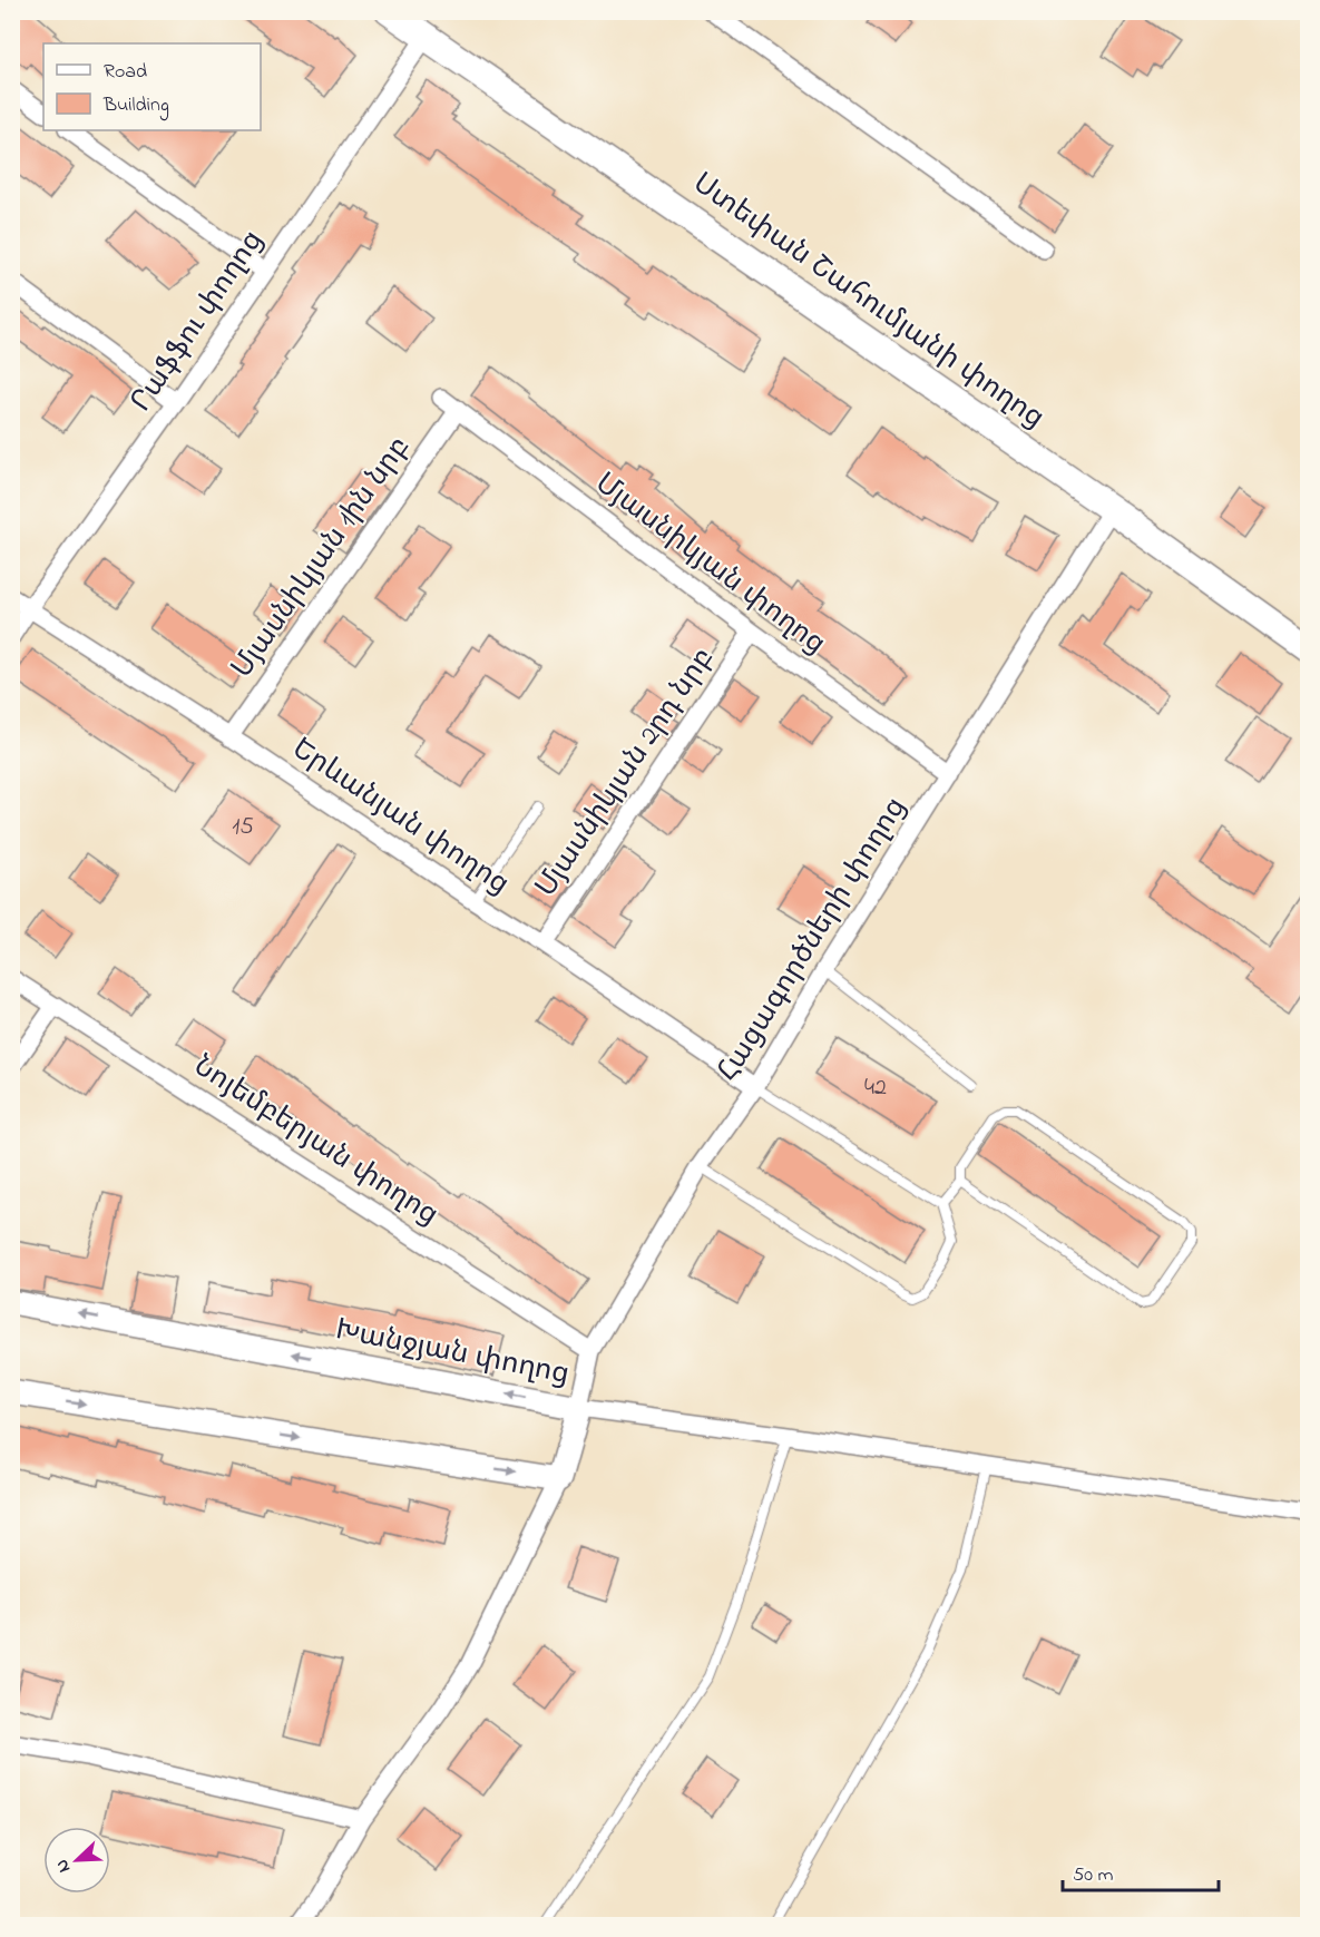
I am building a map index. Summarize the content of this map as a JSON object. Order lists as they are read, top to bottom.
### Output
{
  "streets": {
    "main road": ["Ստեփան Շահումյանի փողոց"],
    "street": [
      "Րաֆֆու փողոց",
      "Մյասնիկյան 1ին նրբ",
      "Մյասնիկյան փողոց",
      "Մյասնիկյան 2րդ նրբ",
      "Երևանյան փողոց",
      "Հացագործների փողոց",
      "Նոյեմբերյան փողոց",
      "Խանջյան փողոց"
    ]
  },
  "crossings": [
    ["Ստեփան Շահումյանի փողոց", "Րաֆֆու փողոց"],
    ["Ստեփան Շահումյանի փողոց", "Հացագործների փողոց"],
    ["Րաֆֆու փողոց", "Երևանյան փողոց"],
    ["Մյասնիկյան 1ին նրբ", "Մյասնիկյան փողոց"],
    ["Մյասնիկյան 1ին նրբ", "Երևանյան փողոց"],
    ["Մյասնիկյան փողոց", "Մյասնիկյան 2րդ նրբ"],
    ["Մյասնիկյան փողոց", "Հացագործների փողոց"],
    ["Մյասնիկյան 2րդ նրբ", "Երևանյան փողոց"],
    ["Երևանյան փողոց", "Հացագործների փողոց"],
    ["Հացագործների փողոց", "Նոյեմբերյան փողոց"],
    ["Հացագործների փողոց", "Խանջյան փողոց"]
  ],
  "house_numbers": ["15", "42"],
  "legend": ["Road", "Building"],
  "scale_bar": "50 m",
  "north": "bottom left"
}
